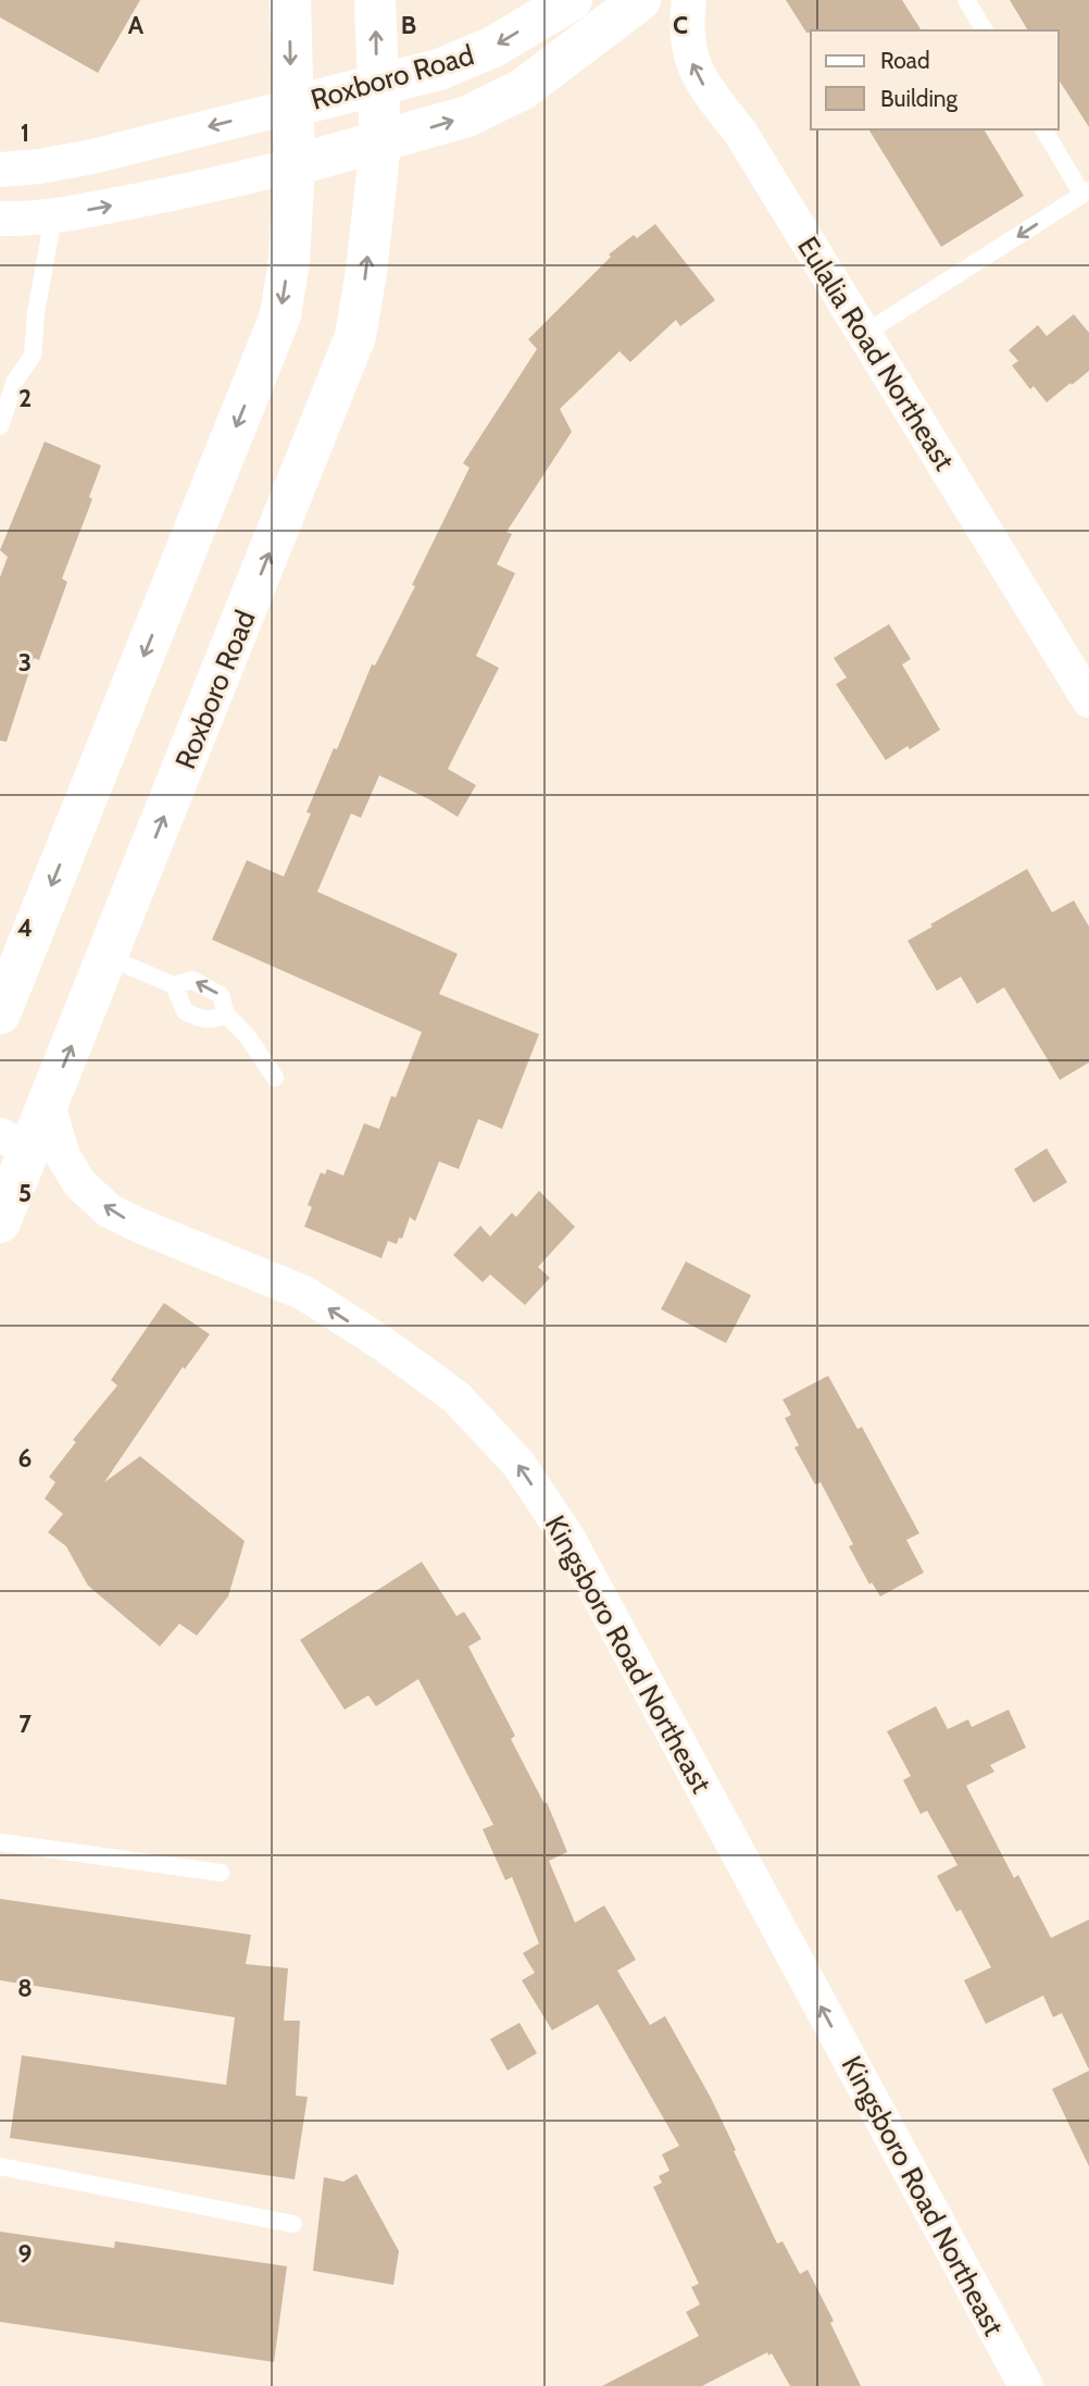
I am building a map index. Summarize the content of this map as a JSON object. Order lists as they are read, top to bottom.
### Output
{
  "streets": {
    "main road": ["Roxboro Road"],
    "street": ["Eulalia Road Northeast", "Kingsboro Road Northeast"]
  },
  "crossings": [
    ["Roxboro Road", "Kingsboro Road Northeast"]
  ],
  "one_way": ["Eulalia Road Northeast", "Kingsboro Road Northeast"],
  "legend": ["Road", "Building"],
  "grid": {
    "columns": ["A", "B", "C"],
    "rows": [
      "1",
      "2",
      "3",
      "4",
      "5",
      "6",
      "7",
      "8",
      "9"
    ]
  }
}
